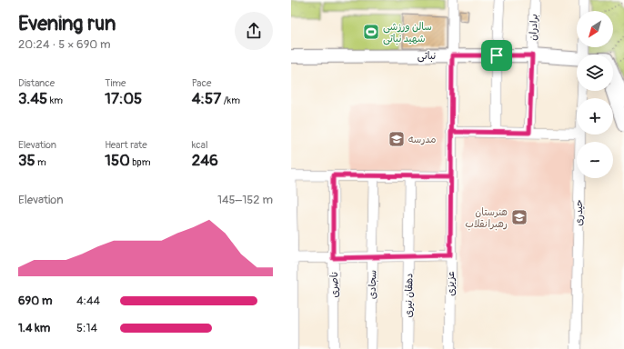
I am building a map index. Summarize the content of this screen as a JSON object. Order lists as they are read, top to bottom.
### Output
{
  "streets": {
    "main road": ["نباتی"],
    "street": [
      "برادران",
      "حیدری",
      "عزیزی",
      "ناصری",
      "سجادی",
      "دهقان نیری"
    ]
  },
  "crossings": [
    ["برادران", "نباتی"],
    ["نباتی", "عزیزی"]
  ],
  "places": {
    "sports": ["سالن ورزشی شهید نباتی"],
    "school or university": ["مدرسه", "هنرستان رهبرانقلاب"]
  },
  "north": "bottom left",
  "page": {
    "heading": ["Evening run", "20:24 · 5 × 690 m"],
    "map_buttons": ["+", "−"],
    "stats": [
      ["Distance", "3.45 km"],
      ["Time", "17:05"],
      ["Pace", "4:57 /km"],
      ["Elevation", "35 m"],
      ["Heart rate", "150 bpm"],
      ["kcal", "246"]
    ],
    "chart": ["Elevation", "145–152 m"],
    "list": [
      {
        "name": "690 m",
        "note": "4:44"
      },
      {
        "name": "1.4 km",
        "note": "5:14"
      }
    ]
  }
}
